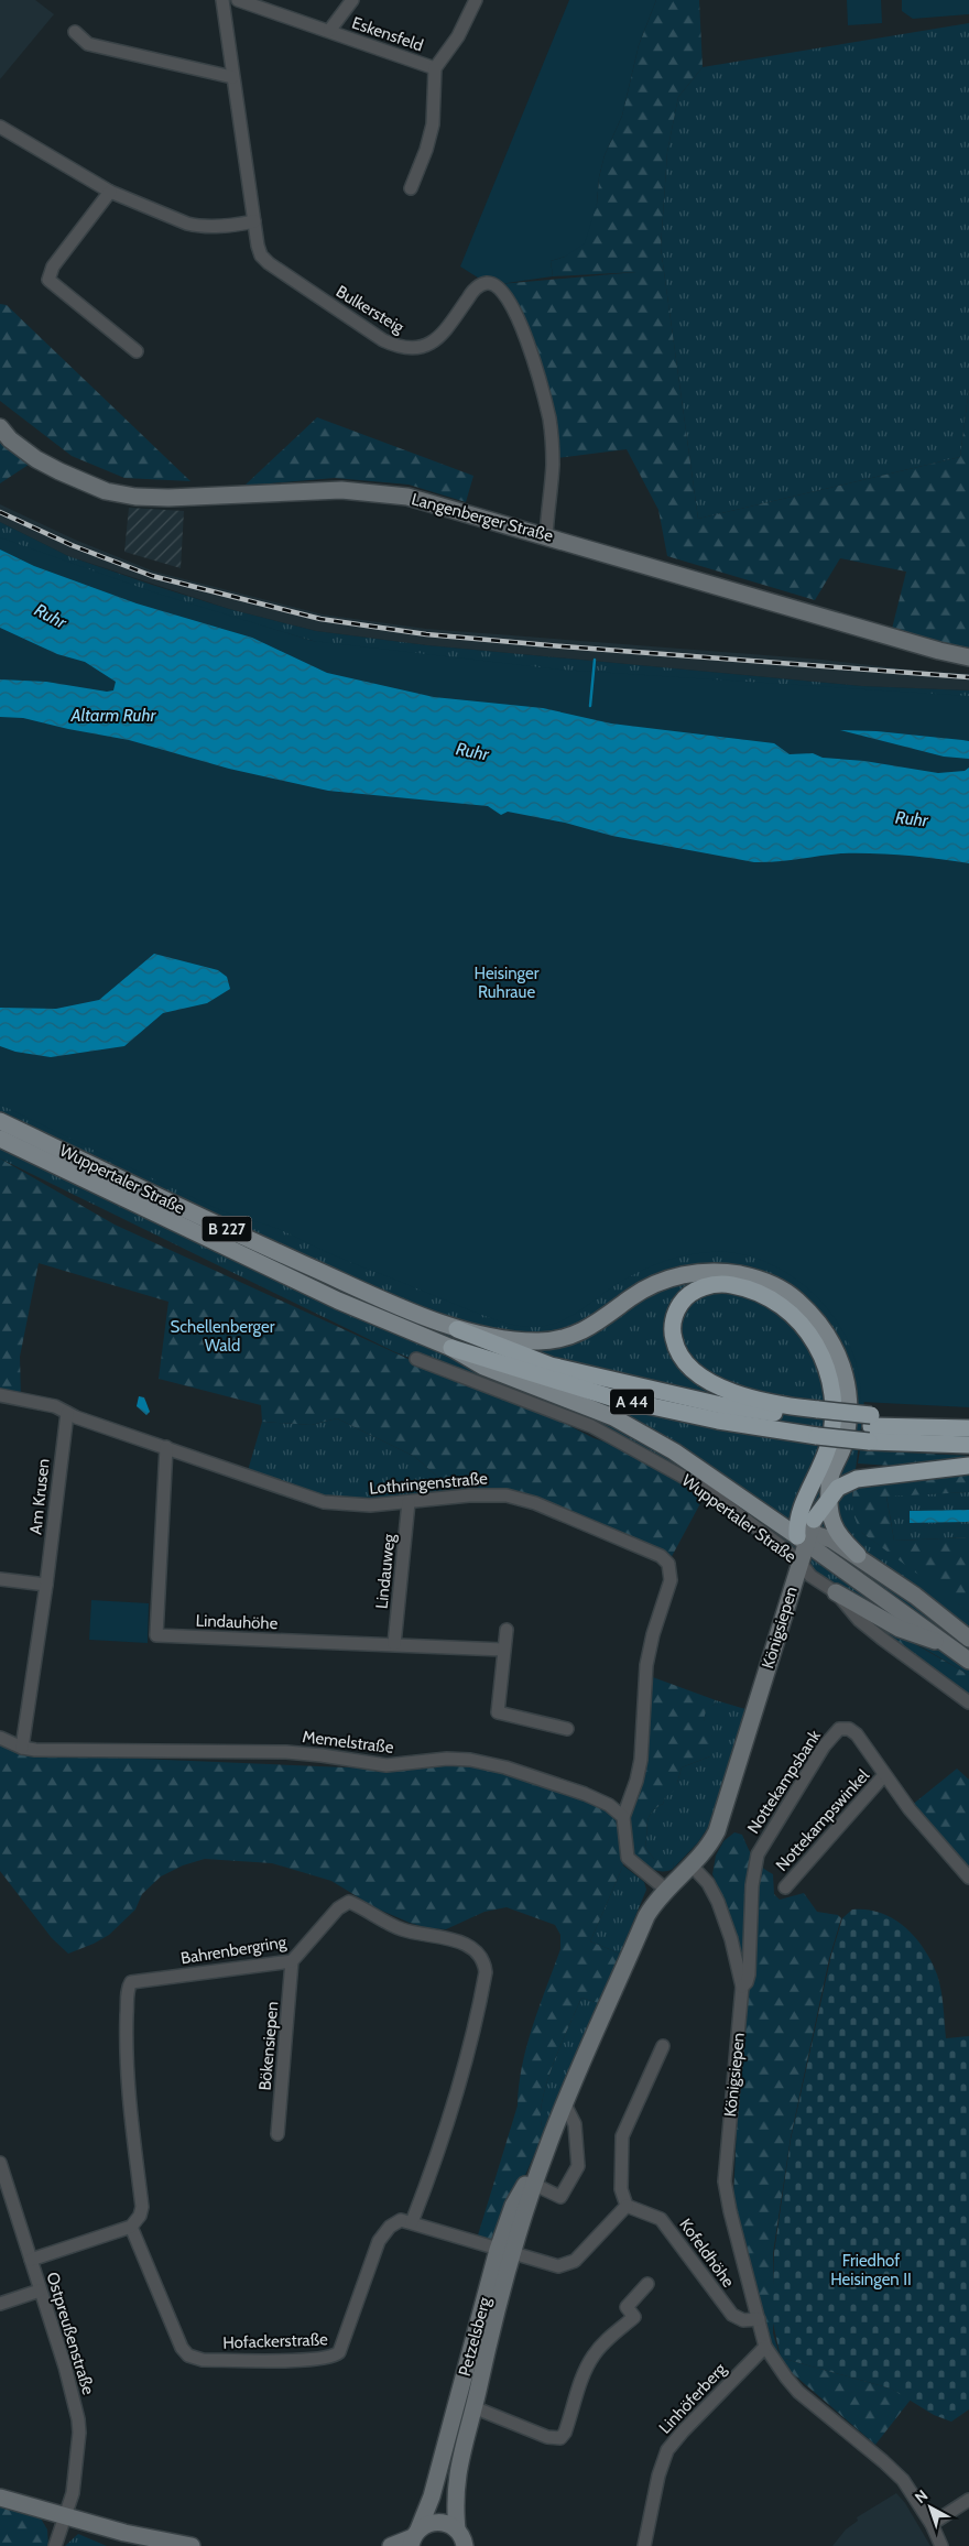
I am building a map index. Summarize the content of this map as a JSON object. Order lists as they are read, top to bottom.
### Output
{
  "streets": {
    "highway": ["A 44"],
    "main road": [
      "Langenberger Straße",
      "Wuppertaler Straße",
      "B 227",
      "Königsiepen",
      "Petzelsberg"
    ],
    "street": [
      "Eskensfeld",
      "Bulkersteig",
      "Lothringenstraße",
      "Am Krusen",
      "Lindauweg",
      "Lindauhöhe",
      "Memelstraße",
      "Nottekampsbank",
      "Nottekampswinkel",
      "Bahrenbergring",
      "Bökensiepen",
      "Kofeldhöhe",
      "Ostpreußenstraße",
      "Hofackerstraße",
      "Linhöferberg"
    ]
  },
  "crossings": [
    ["Bulkersteig", "Langenberger Straße"],
    ["Wuppertaler Straße", "A 44"],
    ["Wuppertaler Straße", "Königsiepen"],
    ["Lothringenstraße", "Am Krusen"],
    ["Lothringenstraße", "Lindauweg"],
    ["Lothringenstraße", "Lindauhöhe"],
    ["Lothringenstraße", "Memelstraße"],
    ["Am Krusen", "Memelstraße"],
    ["Lindauweg", "Lindauhöhe"],
    ["Königsiepen", "Nottekampsbank"],
    ["Königsiepen", "Kofeldhöhe"],
    ["Königsiepen", "Petzelsberg"],
    ["Königsiepen", "Linhöferberg"],
    ["Nottekampsbank", "Nottekampswinkel"],
    ["Bahrenbergring", "Bökensiepen"],
    ["Bahrenbergring", "Hofackerstraße"]
  ],
  "water": ["Ruhr", "Altarm Ruhr"],
  "parks": ["Heisinger Ruhraue", "Schellenberger Wald", "Friedhof Heisingen II"],
  "north": "top left"
}
